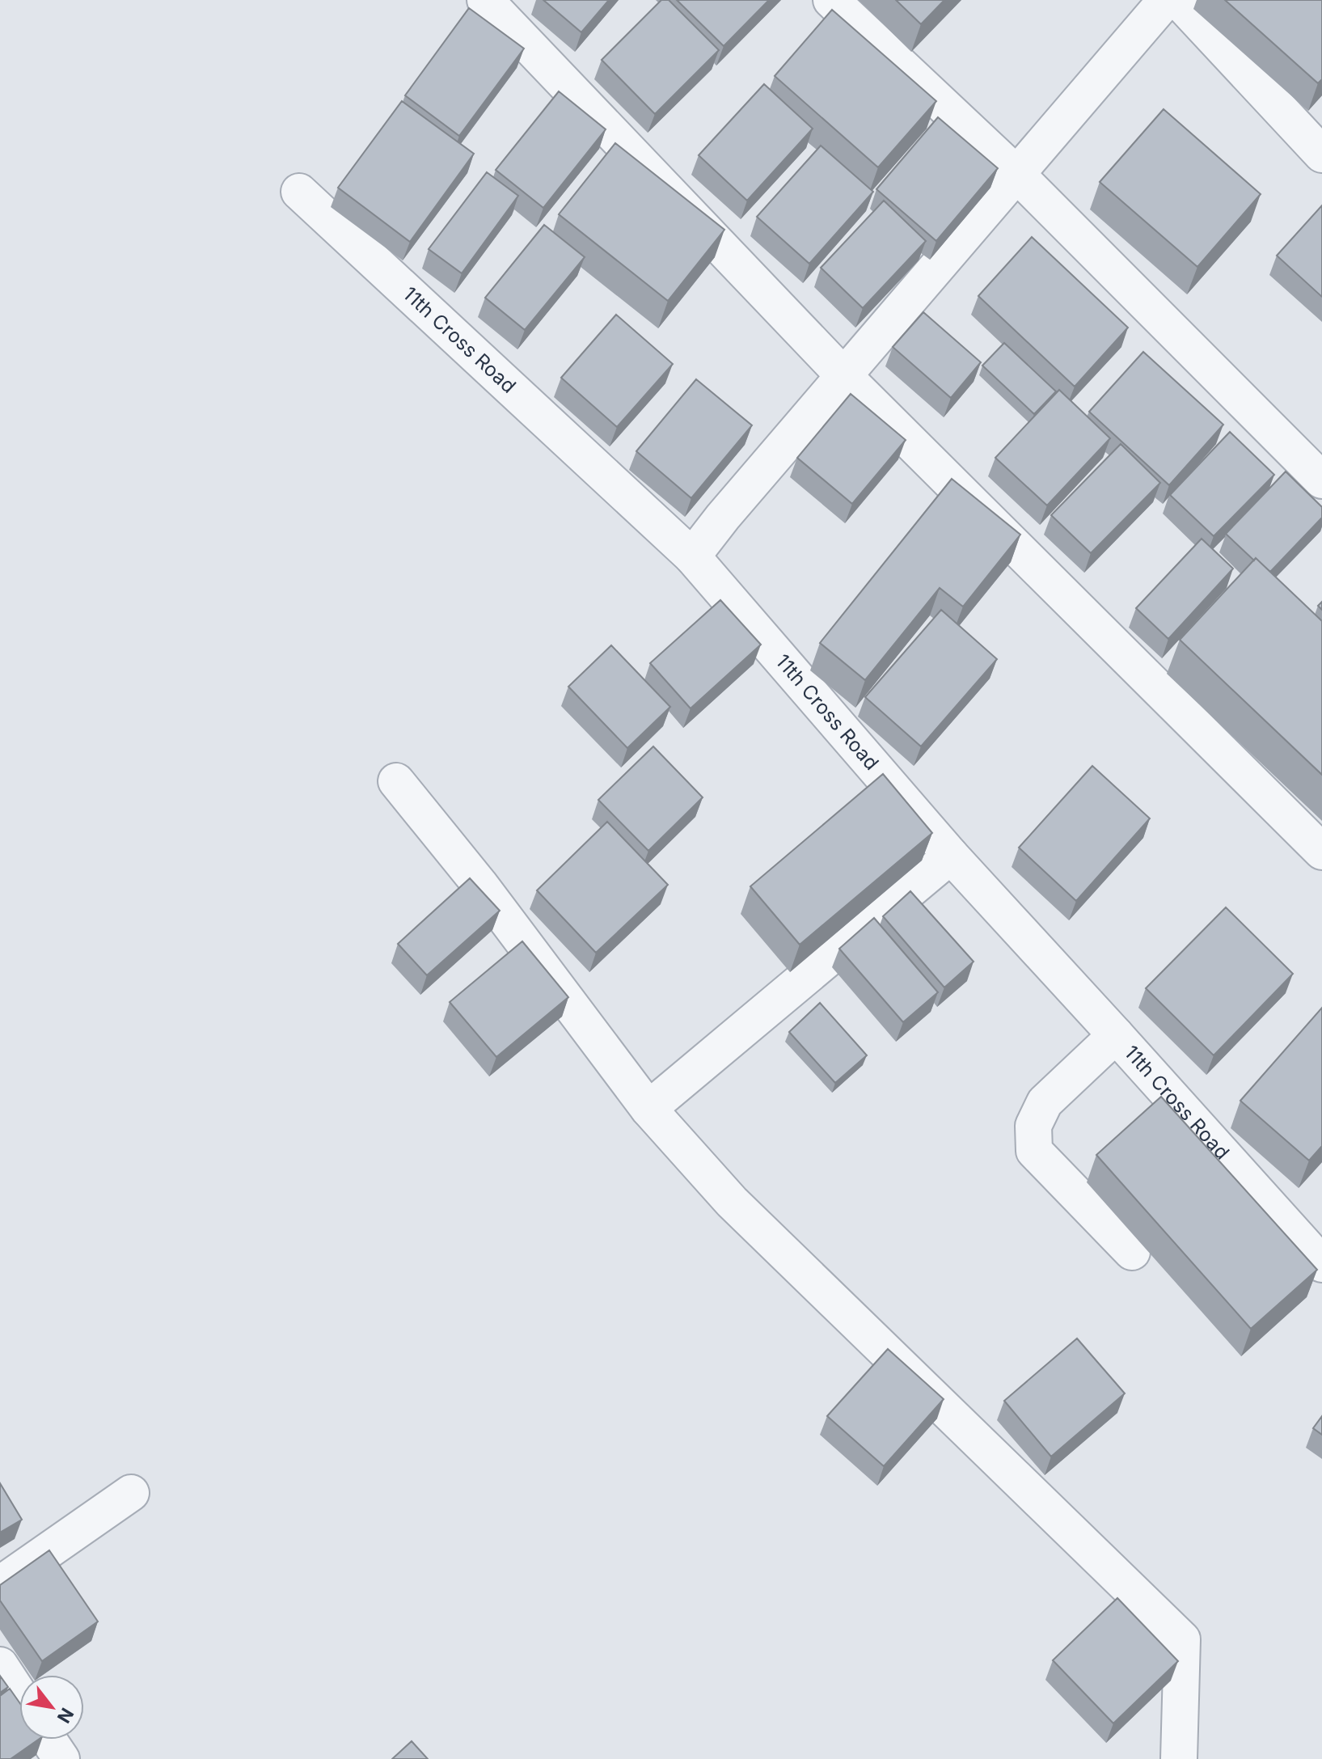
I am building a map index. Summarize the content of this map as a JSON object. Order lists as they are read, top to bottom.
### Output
{
  "streets": {
    "street": ["11th Cross Road"]
  },
  "north": "bottom right"
}
